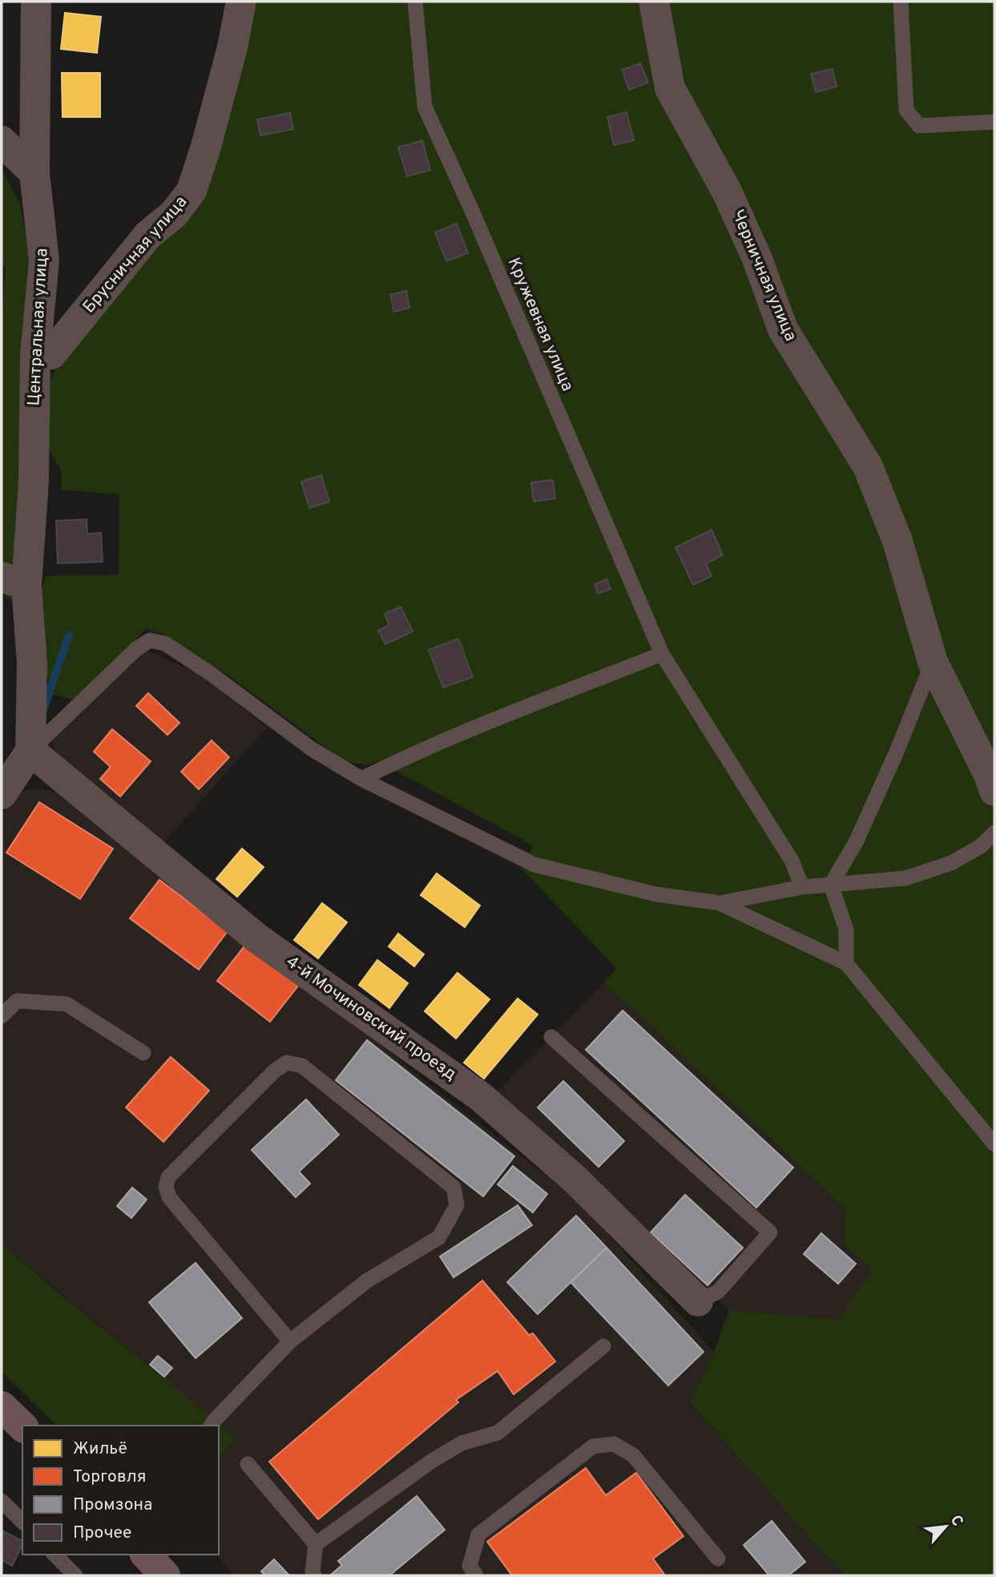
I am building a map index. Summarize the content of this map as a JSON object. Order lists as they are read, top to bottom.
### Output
{
  "streets": {
    "street": [
      "Брусничная улица",
      "Черничная улица",
      "Центральная улица",
      "4-й Мочиновский проезд"
    ],
    "lane": ["Кружевная улица"]
  },
  "crossings": [
    ["Брусничная улица", "Центральная улица"],
    ["Центральная улица", "4-й Мочиновский проезд"]
  ],
  "legend": [
    "Жильё",
    "Торговля",
    "Промзона",
    "Прочее"
  ],
  "north": "top right"
}
